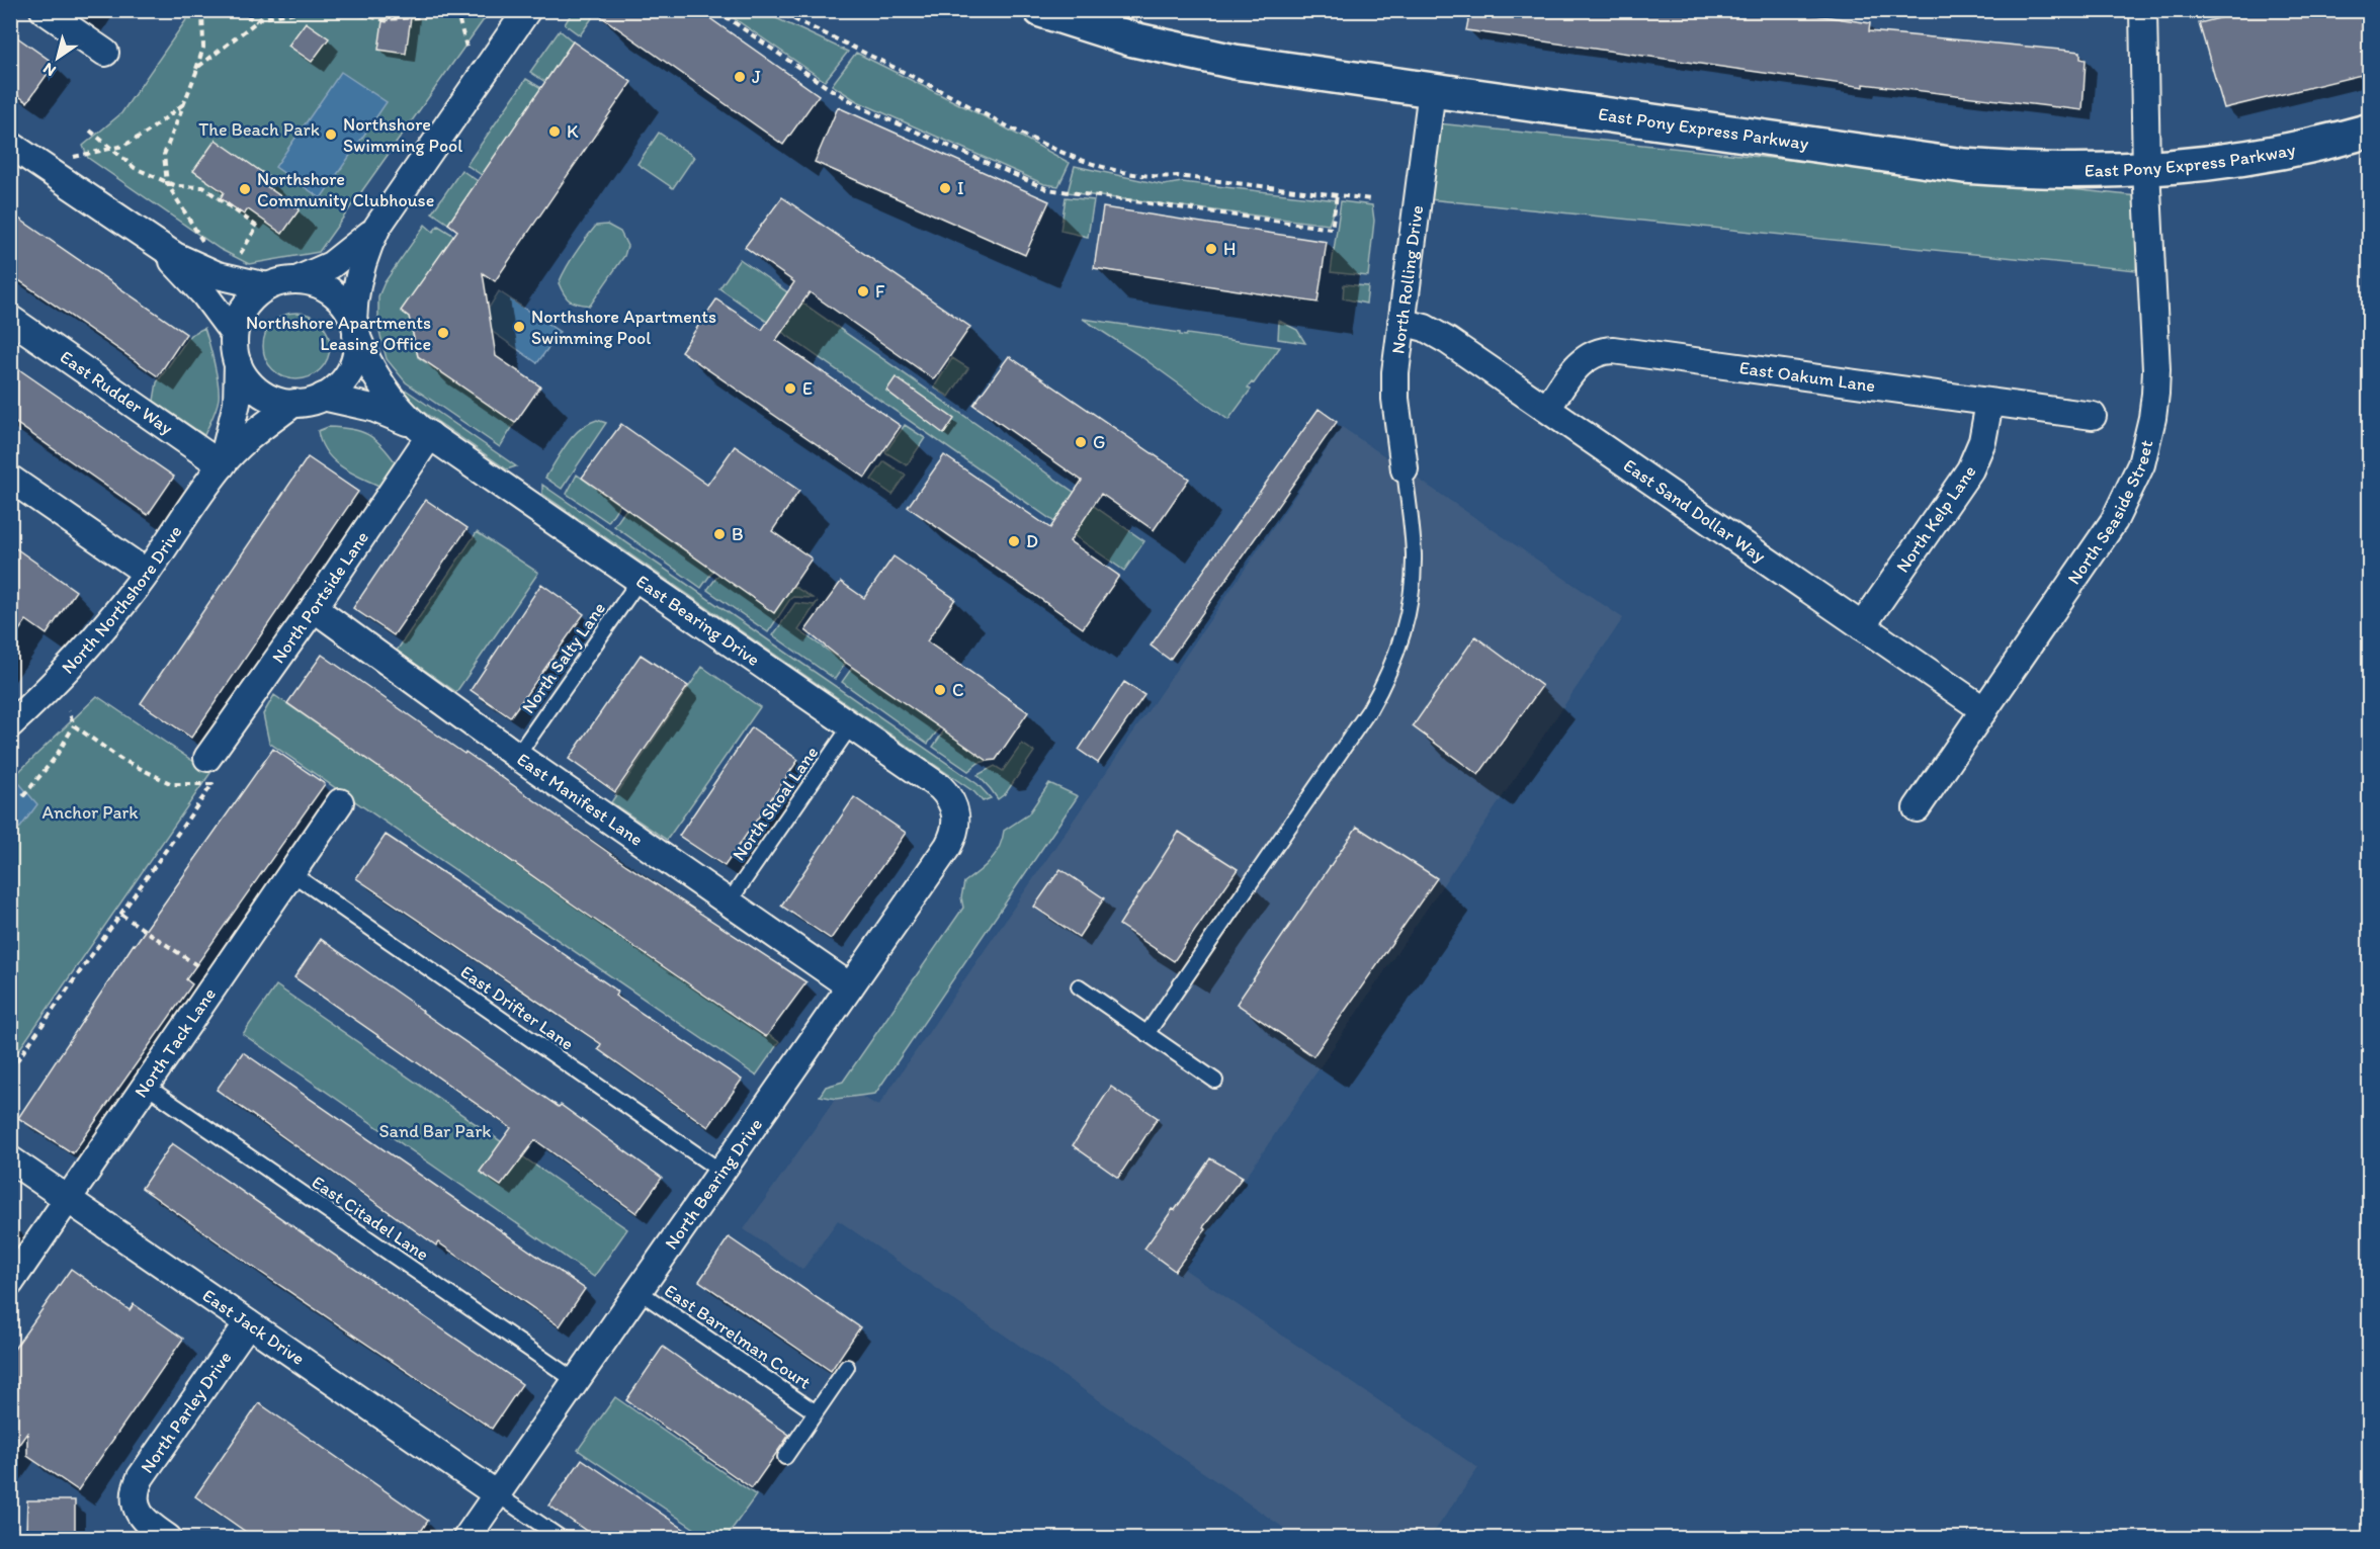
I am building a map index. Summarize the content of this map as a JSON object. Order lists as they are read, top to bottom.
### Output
{
  "streets": {
    "main road": ["East Pony Express Parkway"],
    "street": [
      "North Rolling Drive",
      "East Oakum Lane",
      "East Rudder Way",
      "East Sand Dollar Way",
      "North Seaside Street",
      "North Kelp Lane",
      "North Portside Lane",
      "North Northshore Drive",
      "East Bearing Drive",
      "East Manifest Lane",
      "North Tack Lane",
      "North Bearing Drive",
      "East Jack Drive",
      "North Parley Drive"
    ],
    "lane": [
      "North Salty Lane",
      "North Shoal Lane",
      "East Drifter Lane",
      "East Citadel Lane",
      "East Barrelman Court"
    ]
  },
  "crossings": [
    ["East Pony Express Parkway", "North Rolling Drive"],
    ["East Pony Express Parkway", "North Seaside Street"],
    ["North Rolling Drive", "East Sand Dollar Way"],
    ["East Oakum Lane", "East Sand Dollar Way"],
    ["East Oakum Lane", "North Kelp Lane"],
    ["East Rudder Way", "North Northshore Drive"],
    ["East Sand Dollar Way", "North Seaside Street"],
    ["East Sand Dollar Way", "North Kelp Lane"],
    ["North Portside Lane", "East Bearing Drive"],
    ["North Portside Lane", "East Manifest Lane"],
    ["East Bearing Drive", "North Salty Lane"],
    ["East Bearing Drive", "North Shoal Lane"],
    ["East Bearing Drive", "North Bearing Drive"],
    ["North Salty Lane", "East Manifest Lane"],
    ["East Manifest Lane", "North Shoal Lane"],
    ["East Manifest Lane", "North Bearing Drive"],
    ["East Drifter Lane", "North Tack Lane"],
    ["East Drifter Lane", "North Bearing Drive"],
    ["North Tack Lane", "East Citadel Lane"],
    ["North Tack Lane", "East Jack Drive"],
    ["North Bearing Drive", "East Citadel Lane"],
    ["North Bearing Drive", "East Jack Drive"],
    ["North Bearing Drive", "East Barrelman Court"],
    ["East Jack Drive", "North Parley Drive"]
  ],
  "parks": ["The Beach Park", "Anchor Park", "Sand Bar Park"],
  "places": [
    "J",
    "K",
    "Northshore Swimming Pool",
    "I",
    "Northshore Community Clubhouse",
    "H",
    "F",
    "Northshore Apartments Swimming Pool",
    "Northshore Apartments Leasing Office",
    "E",
    "G",
    "B",
    "D",
    "C"
  ],
  "north": "bottom left"
}
